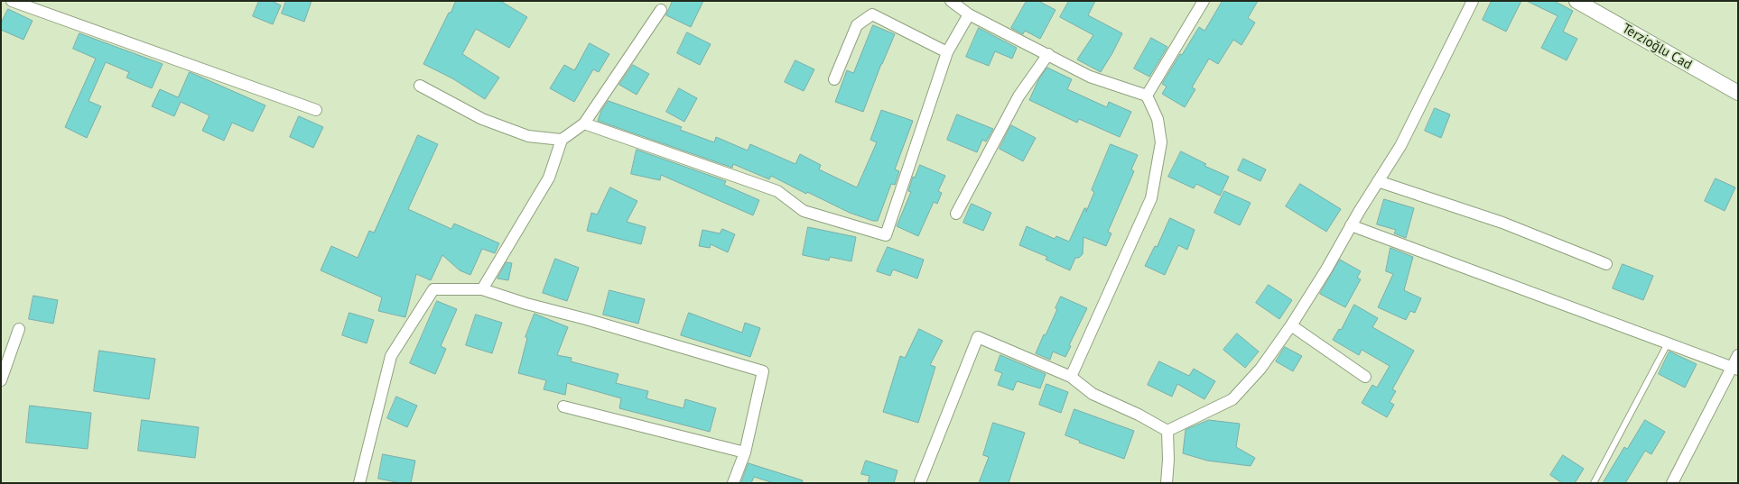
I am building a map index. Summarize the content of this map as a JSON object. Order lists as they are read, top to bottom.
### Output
{
  "streets": {
    "street": ["Terzioğlu Cad"]
  }
}
